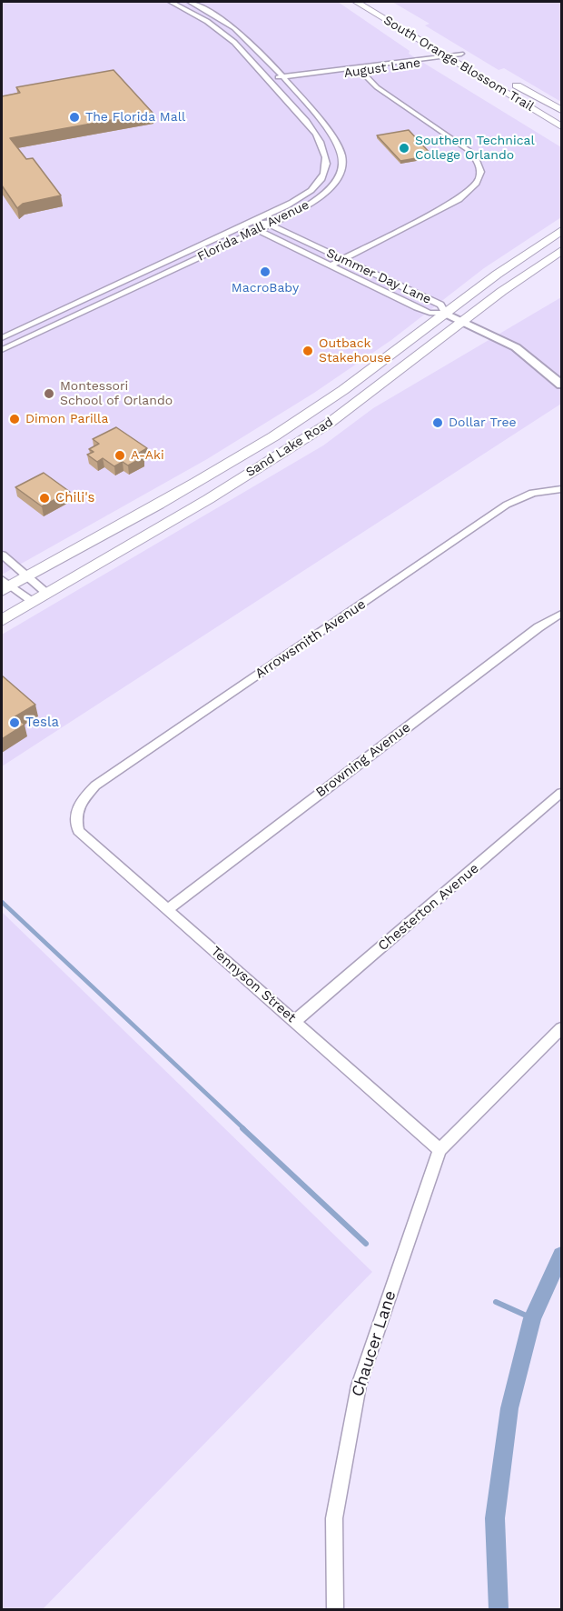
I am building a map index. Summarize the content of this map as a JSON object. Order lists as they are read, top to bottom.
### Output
{
  "streets": {
    "main road": ["South Orange Blossom Trail", "Sand Lake Road"],
    "street": [
      "August Lane",
      "Florida Mall Avenue",
      "Summer Day Lane",
      "Arrowsmith Avenue",
      "Browning Avenue",
      "Chesterton Avenue",
      "Tennyson Street",
      "Chaucer Lane"
    ]
  },
  "crossings": [
    ["South Orange Blossom Trail", "August Lane"],
    ["August Lane", "Florida Mall Avenue"],
    ["Florida Mall Avenue", "Summer Day Lane"],
    ["Summer Day Lane", "Sand Lake Road"],
    ["Arrowsmith Avenue", "Tennyson Street"],
    ["Browning Avenue", "Tennyson Street"],
    ["Chesterton Avenue", "Tennyson Street"],
    ["Tennyson Street", "Chaucer Lane"]
  ],
  "places": [
    "The Florida Mall",
    "Southern Technical College Orlando",
    "MacroBaby",
    "Outback Stakehouse",
    "Montessori School of Orlando",
    "Dimon Parilla",
    "Dollar Tree",
    "A-Aki",
    "Chili's",
    "Tesla"
  ]
}
